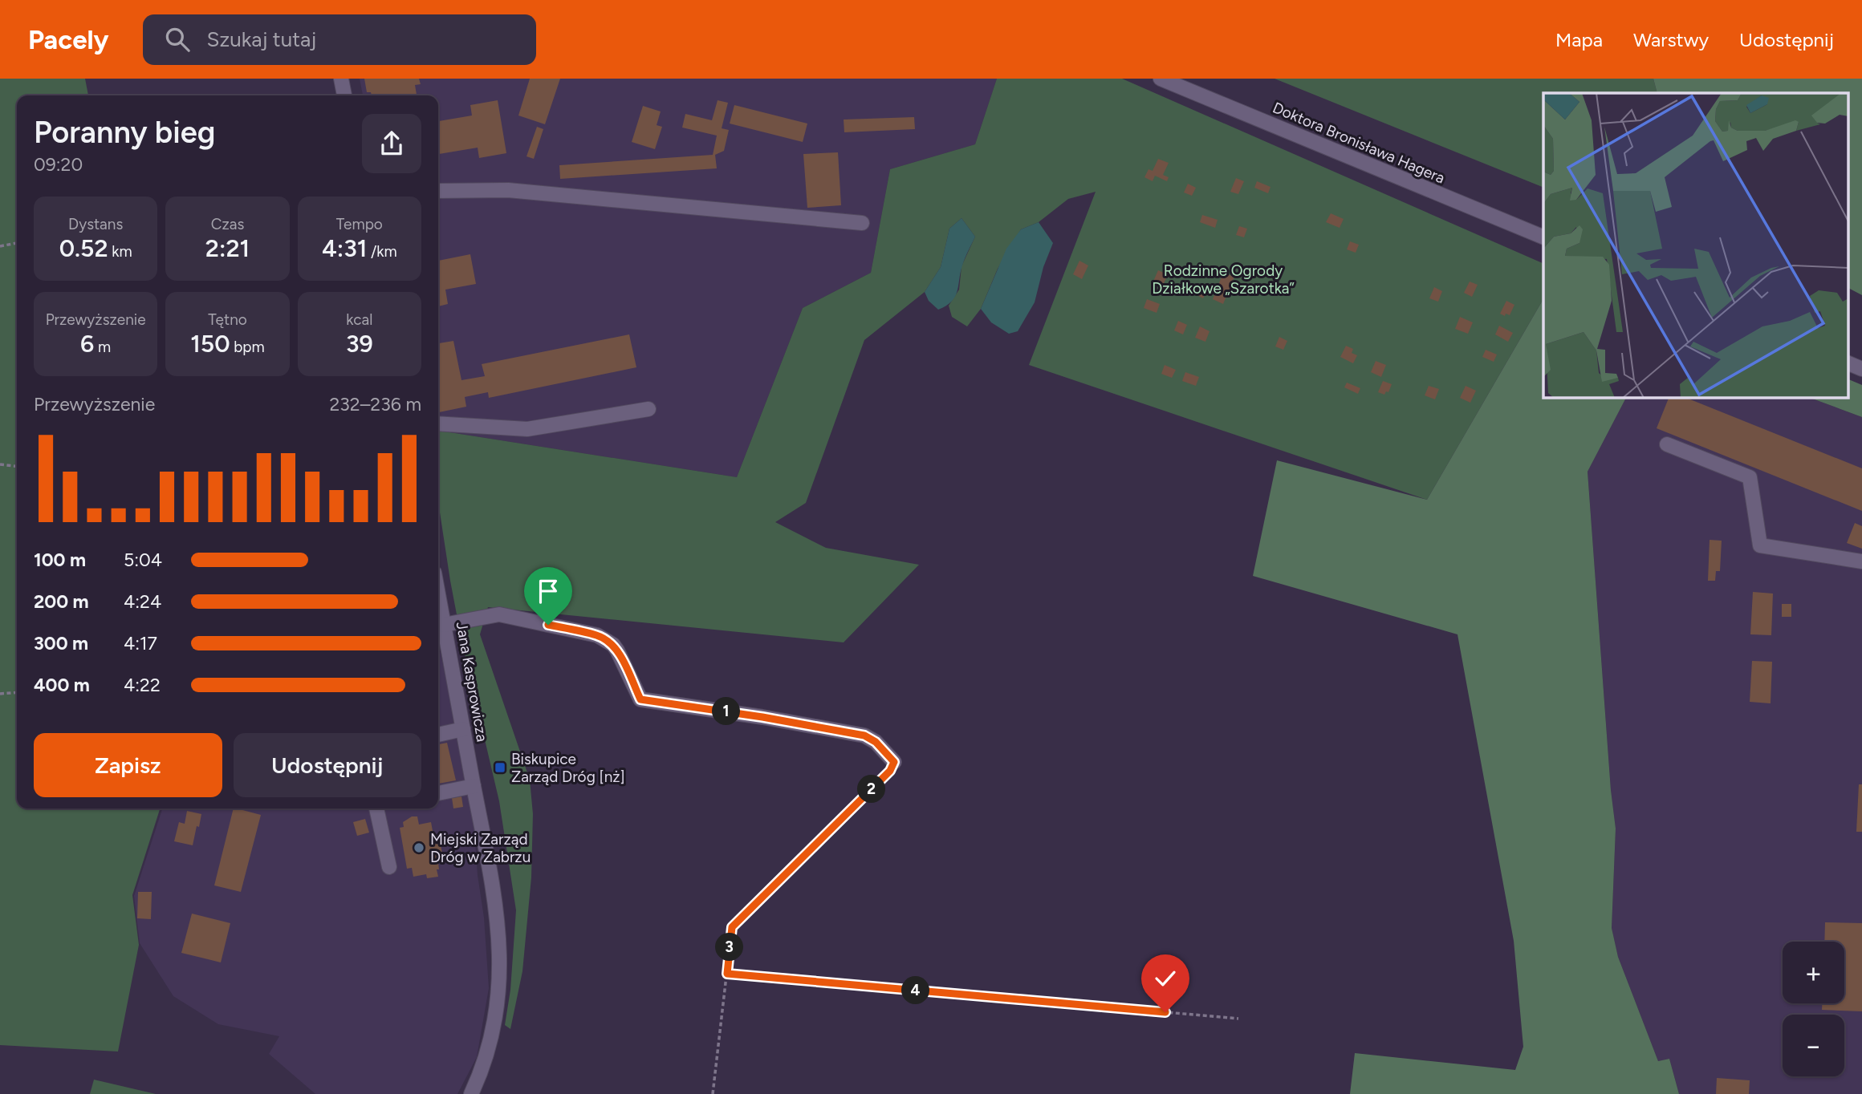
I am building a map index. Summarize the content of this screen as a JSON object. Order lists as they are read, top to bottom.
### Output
{
  "streets": {
    "street": ["Doktora Bronisława Hagera", "Jana Kasprowicza"]
  },
  "parks": ["Rodzinne Ogrody Działkowe „Szarotka”"],
  "places": {
    "transit": ["Biskupice Zarząd Dróg [nż]"],
    "other": ["Miejski Zarząd Dróg w Zabrzu"]
  },
  "page": {
    "header": "Pacely",
    "search": "Szukaj tutaj",
    "nav": ["Mapa", "Warstwy", "Udostępnij"],
    "heading": ["Poranny bieg", "09:20"],
    "stats": [
      ["Dystans", "0.52 km"],
      ["Czas", "2:21"],
      ["Tempo", "4:31 /km"],
      ["Przewyższenie", "6 m"],
      ["Tętno", "150 bpm"],
      ["kcal", "39"]
    ],
    "chart": ["Przewyższenie", "232–236 m"],
    "list": [
      {
        "name": "100 m",
        "note": "5:04"
      },
      {
        "name": "200 m",
        "note": "4:24"
      },
      {
        "name": "300 m",
        "note": "4:17"
      },
      {
        "name": "400 m",
        "note": "4:22"
      }
    ],
    "pins": [
      "1",
      "2",
      "3",
      "4"
    ],
    "buttons": ["Zapisz", "Udostępnij"],
    "map_buttons": ["+", "−"]
  }
}
